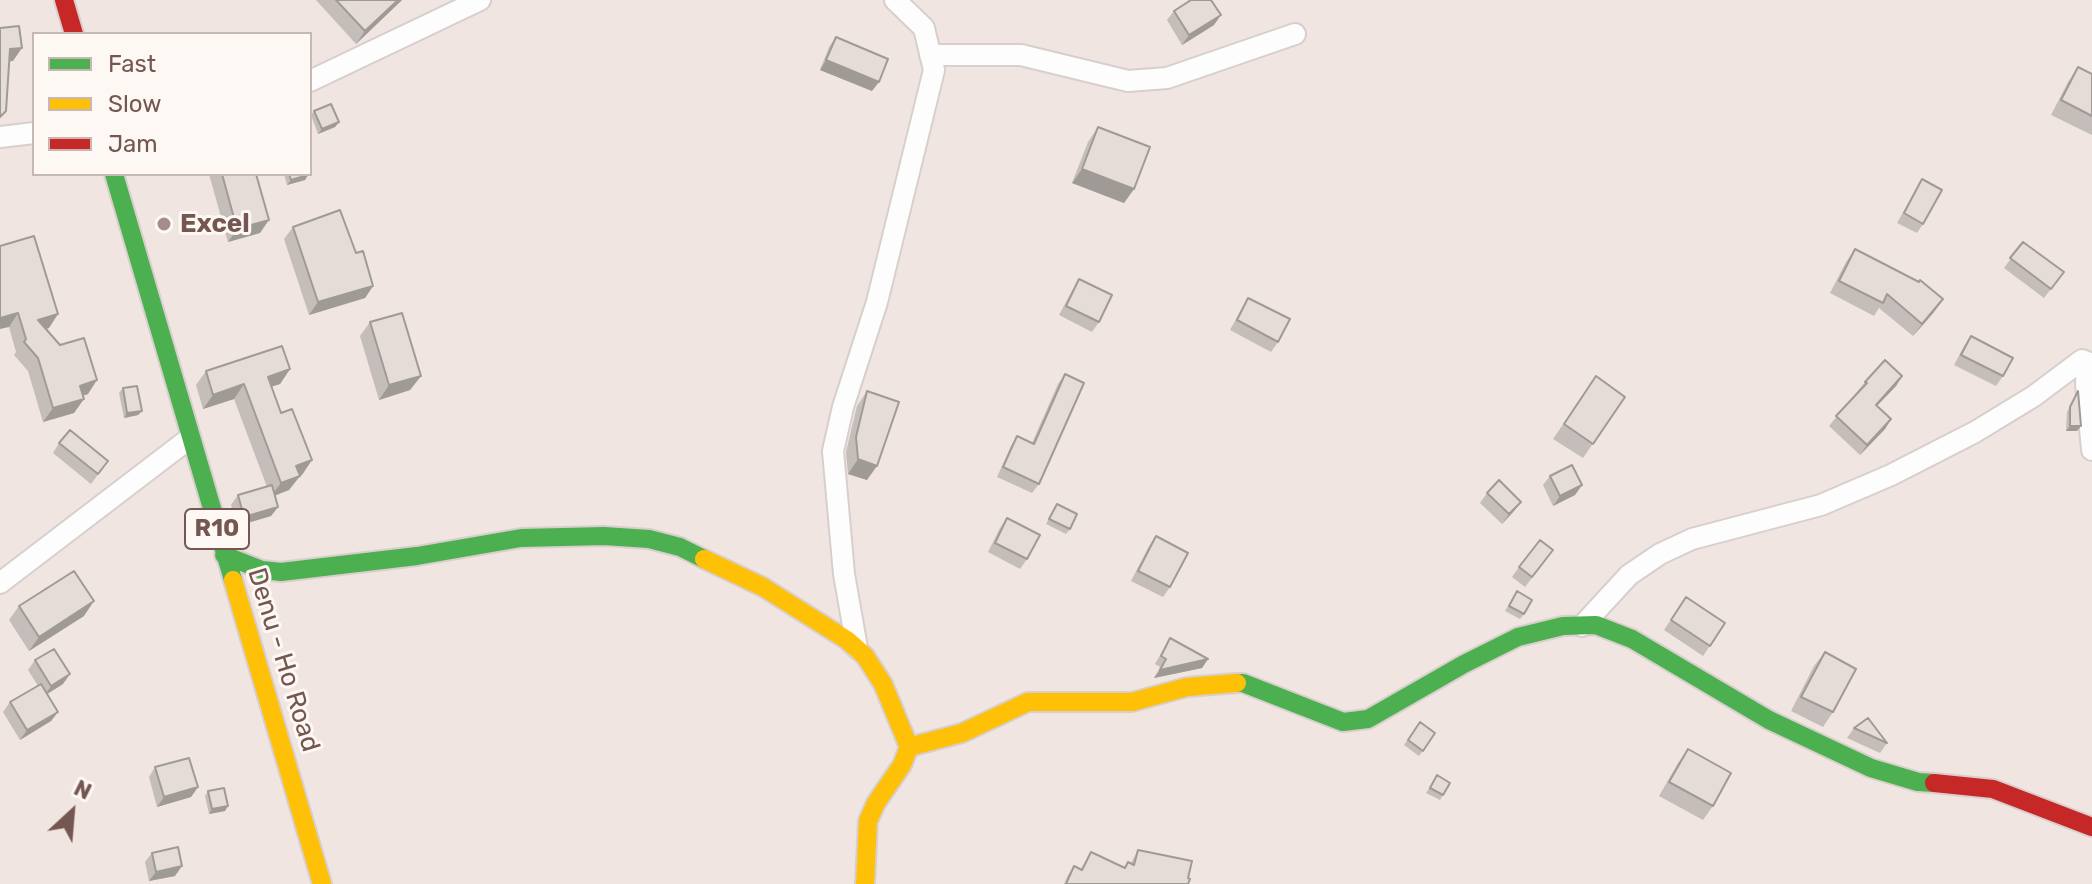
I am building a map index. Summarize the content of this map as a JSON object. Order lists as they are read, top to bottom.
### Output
{
  "streets": {
    "street": ["R10", "Denu - Ho Road"]
  },
  "places": ["Excel"],
  "legend": ["Fast", "Slow", "Jam"],
  "north": "top right"
}
